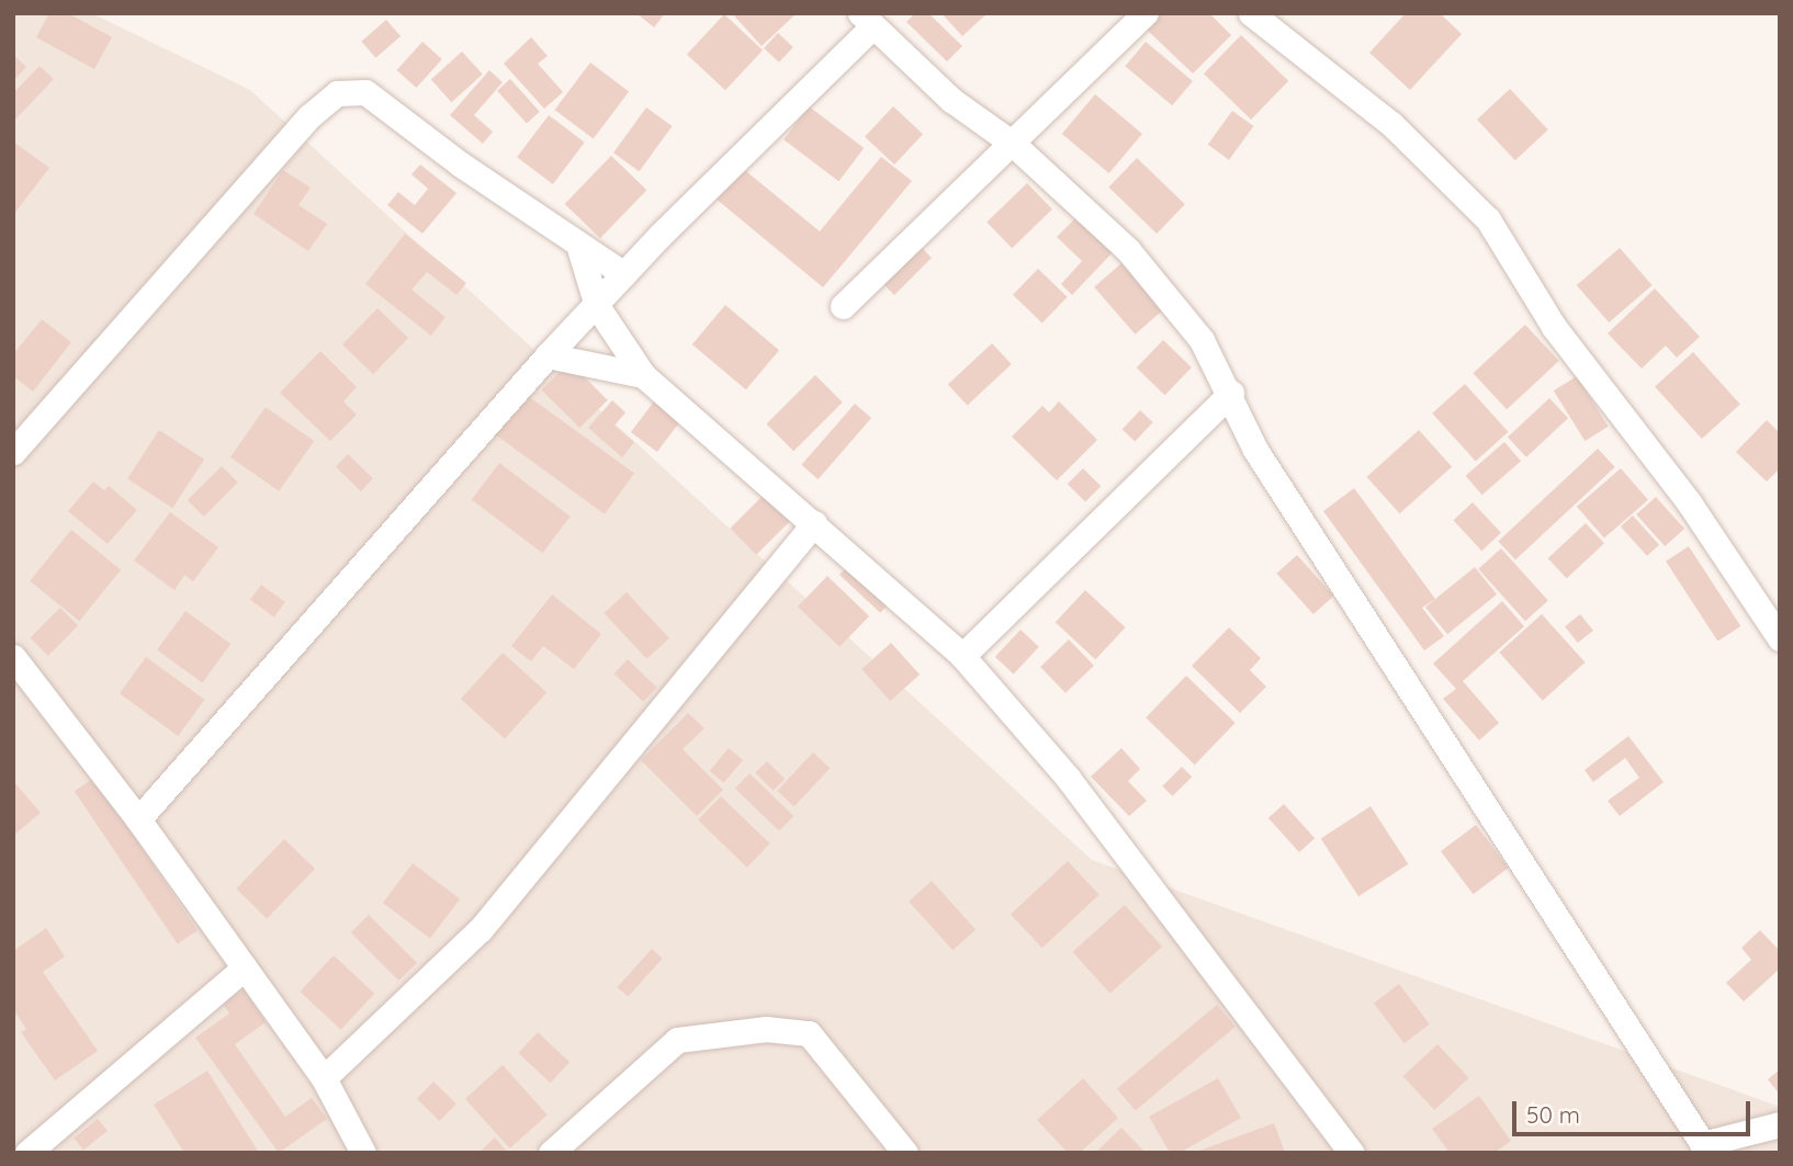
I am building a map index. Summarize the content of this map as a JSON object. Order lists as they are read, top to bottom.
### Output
{
  "scale_bar": "50 m"
}
